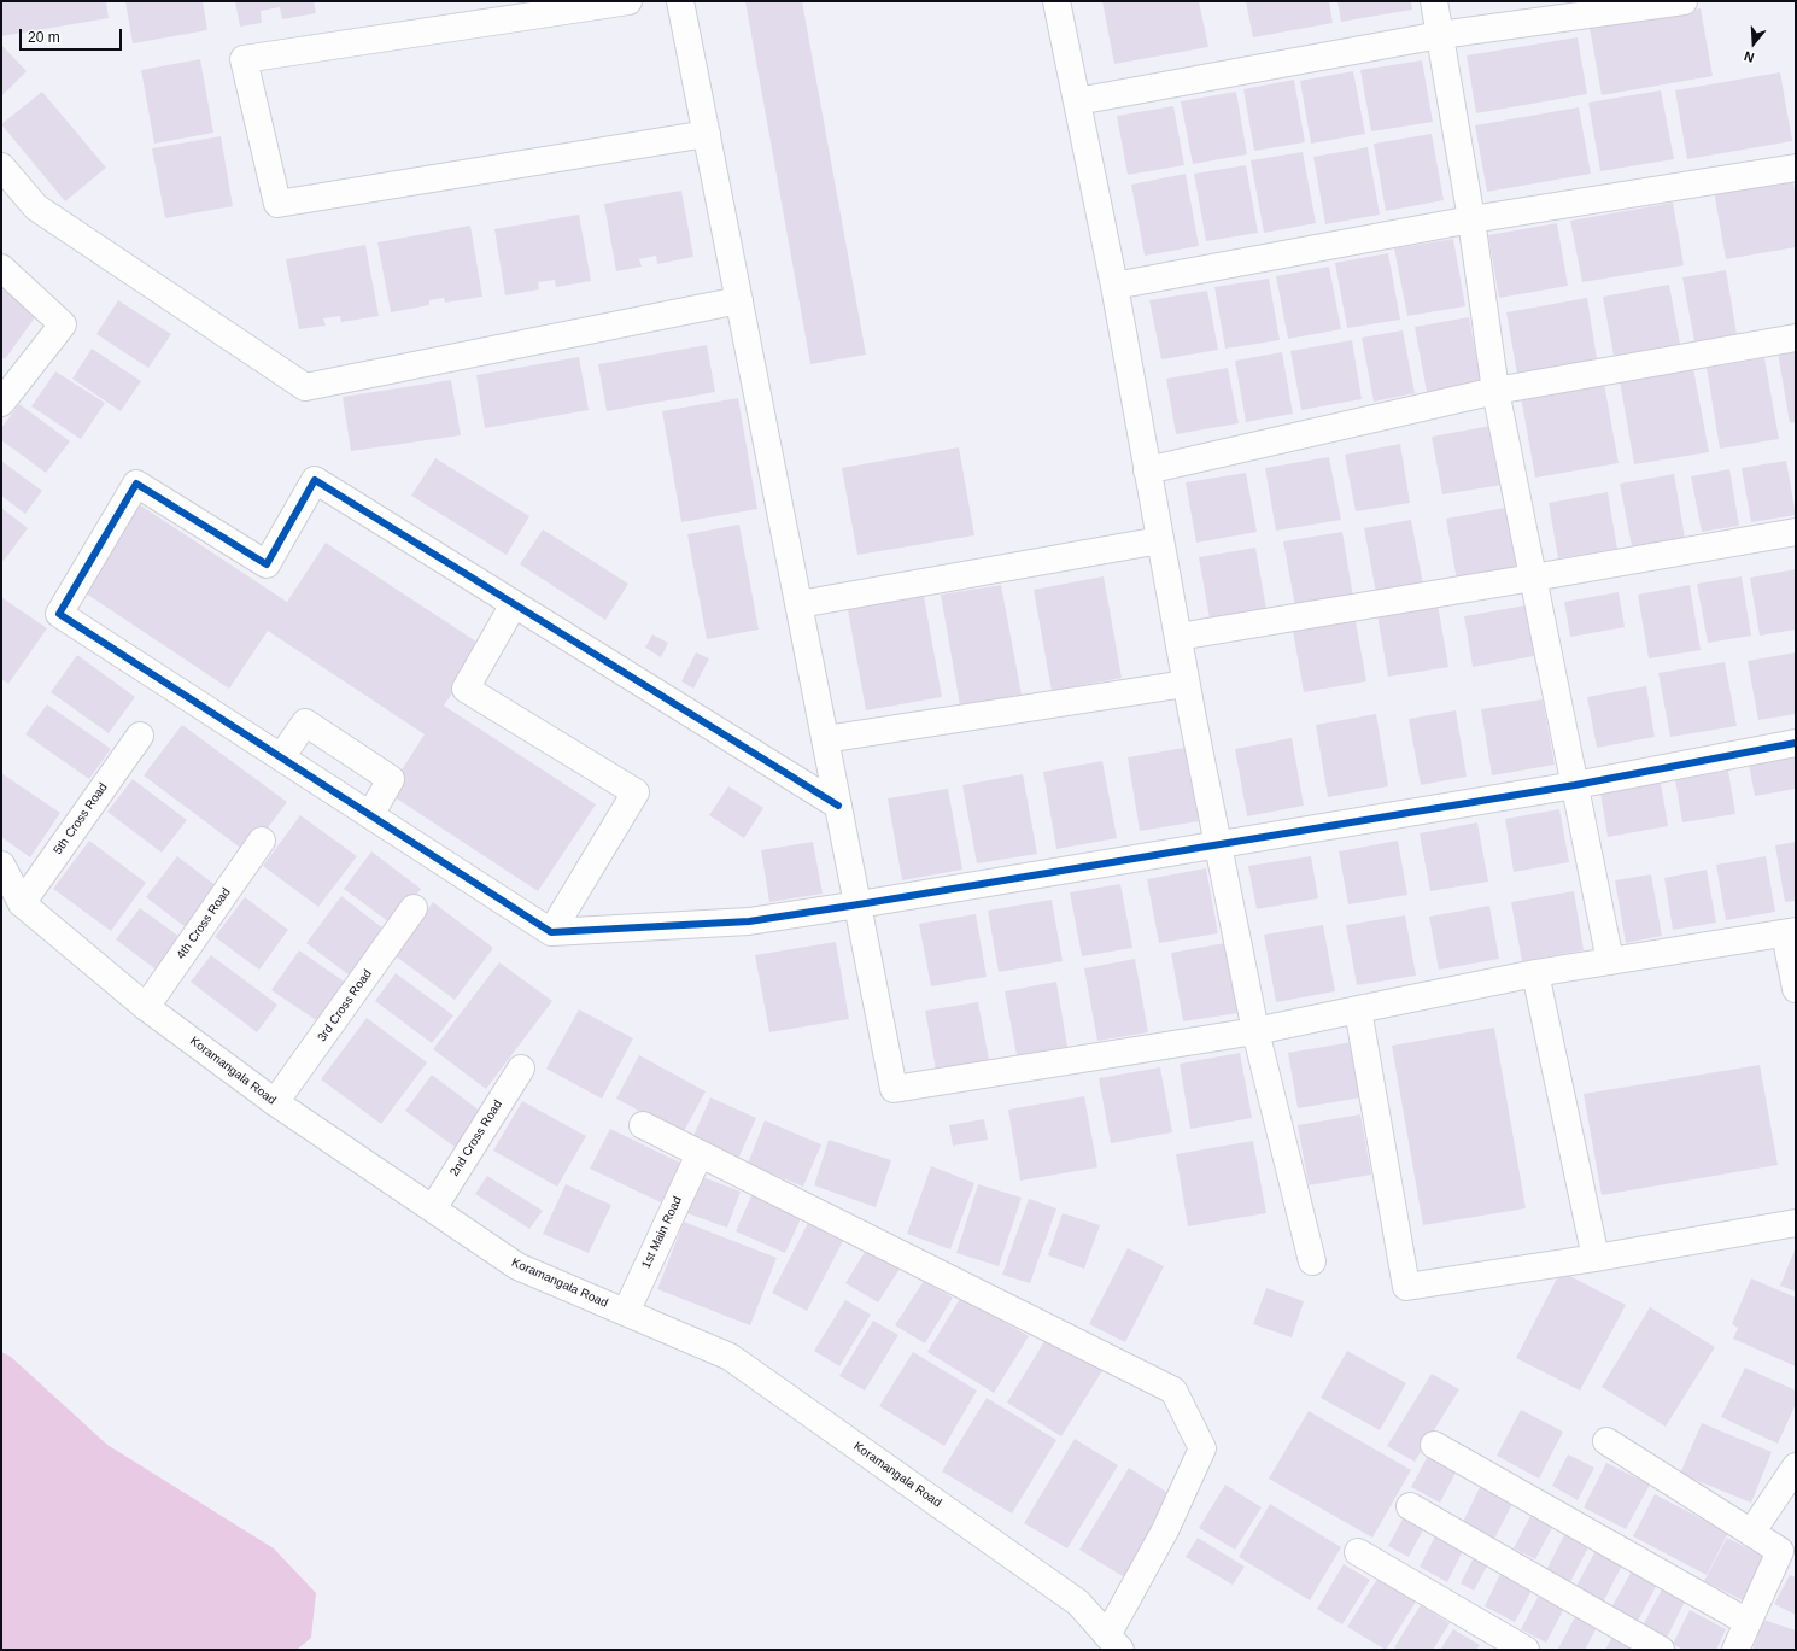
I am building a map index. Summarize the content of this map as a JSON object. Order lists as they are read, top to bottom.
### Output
{
  "streets": {
    "street": [
      "5th Cross Road",
      "4th Cross Road",
      "3rd Cross Road",
      "Koramangala Road",
      "2nd Cross Road",
      "1st Main Road"
    ]
  },
  "crossings": [
    ["5th Cross Road", "Koramangala Road"],
    ["4th Cross Road", "Koramangala Road"],
    ["3rd Cross Road", "Koramangala Road"],
    ["Koramangala Road", "2nd Cross Road"],
    ["Koramangala Road", "1st Main Road"]
  ],
  "scale_bar": "20 m",
  "north": "bottom"
}
